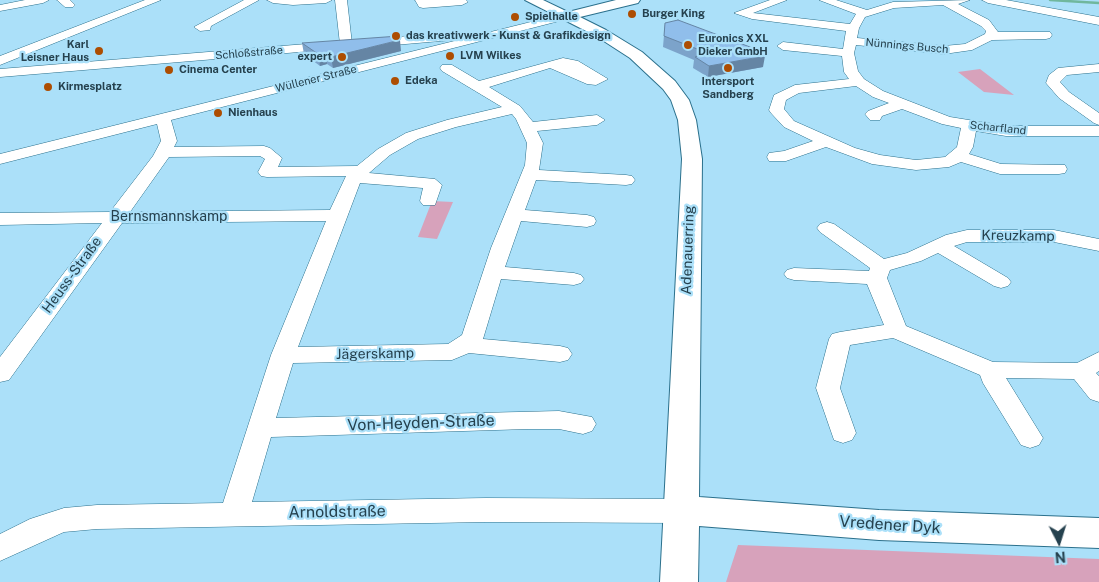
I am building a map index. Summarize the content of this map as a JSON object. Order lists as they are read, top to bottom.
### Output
{
  "streets": {
    "main road": ["Wüllener Straße", "Adenauerring", "Vredener Dyk"],
    "street": [
      "Nünnings Busch",
      "Schloßstraße",
      "Scharfland",
      "Bernsmannskamp",
      "Kreuzkamp",
      "Heuss-Straße",
      "Jägerskamp",
      "Von-Heyden-Straße",
      "Arnoldstraße"
    ]
  },
  "crossings": [
    ["Schloßstraße", "Wüllener Straße"],
    ["Wüllener Straße", "Adenauerring"],
    ["Wüllener Straße", "Heuss-Straße"],
    ["Bernsmannskamp", "Heuss-Straße"],
    ["Adenauerring", "Arnoldstraße"],
    ["Adenauerring", "Vredener Dyk"],
    ["Arnoldstraße", "Vredener Dyk"]
  ],
  "places": [
    "Burger King",
    "Spielhalle",
    "das kreativwerk - Kunst & Grafikdesign",
    "Euronics XXL Dieker GmbH",
    "Karl Leisner Haus",
    "LVM Wilkes",
    "expert",
    "Intersport Sandberg",
    "Cinema Center",
    "Edeka",
    "Kirmesplatz",
    "Nienhaus"
  ],
  "north": "bottom"
}
